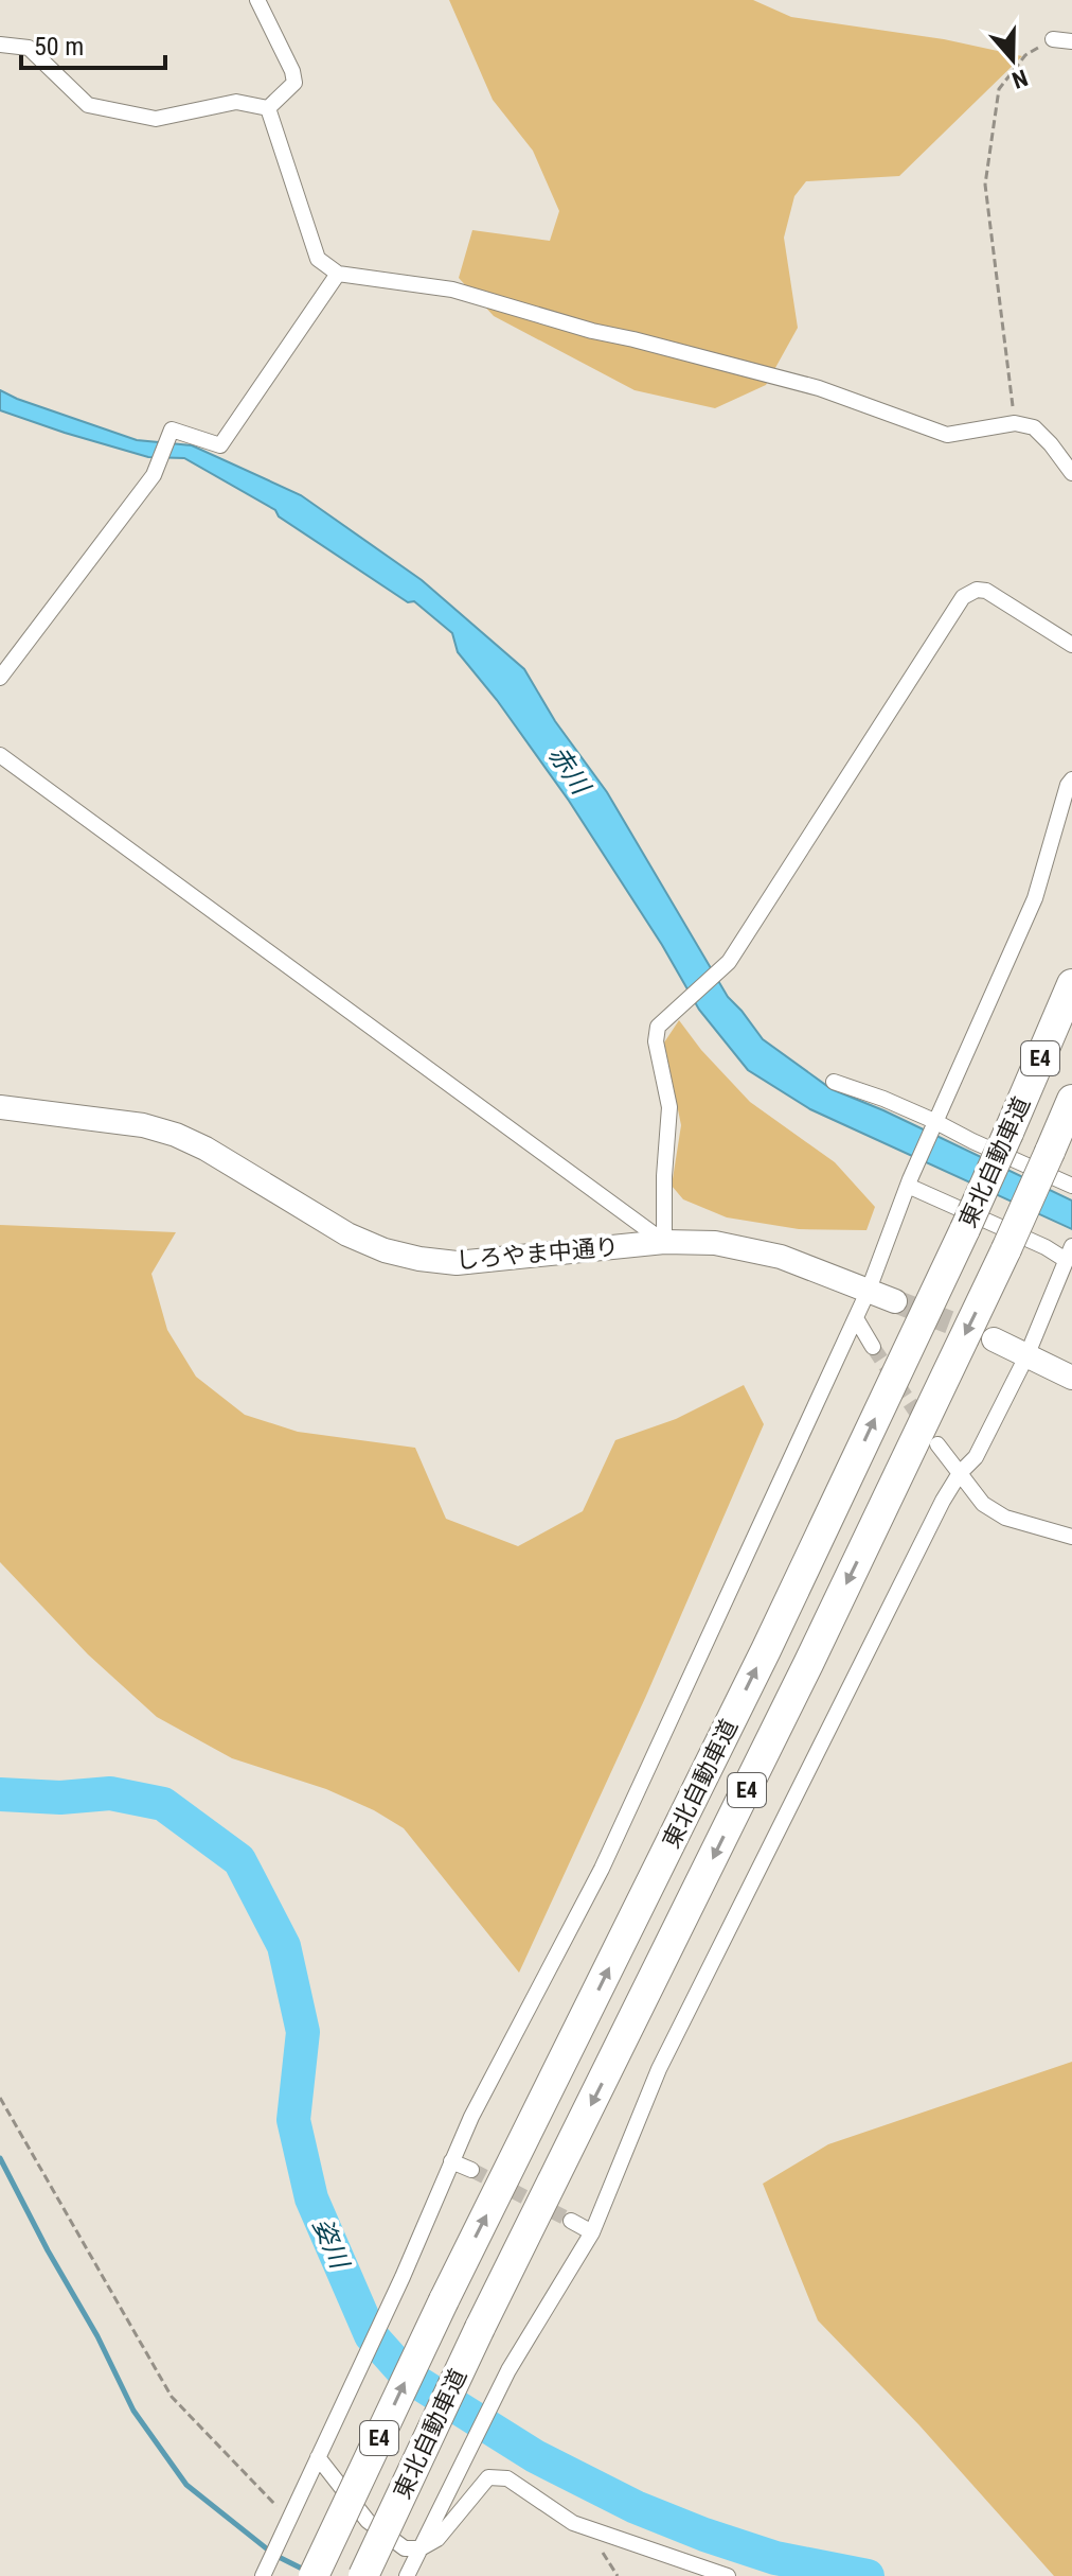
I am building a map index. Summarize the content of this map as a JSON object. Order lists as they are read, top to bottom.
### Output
{
  "streets": {
    "highway": ["E4", "東北自動車道"],
    "street": ["しろやま中通り"]
  },
  "water": ["赤川", "姿川"],
  "scale_bar": "50 m",
  "north": "bottom"
}
